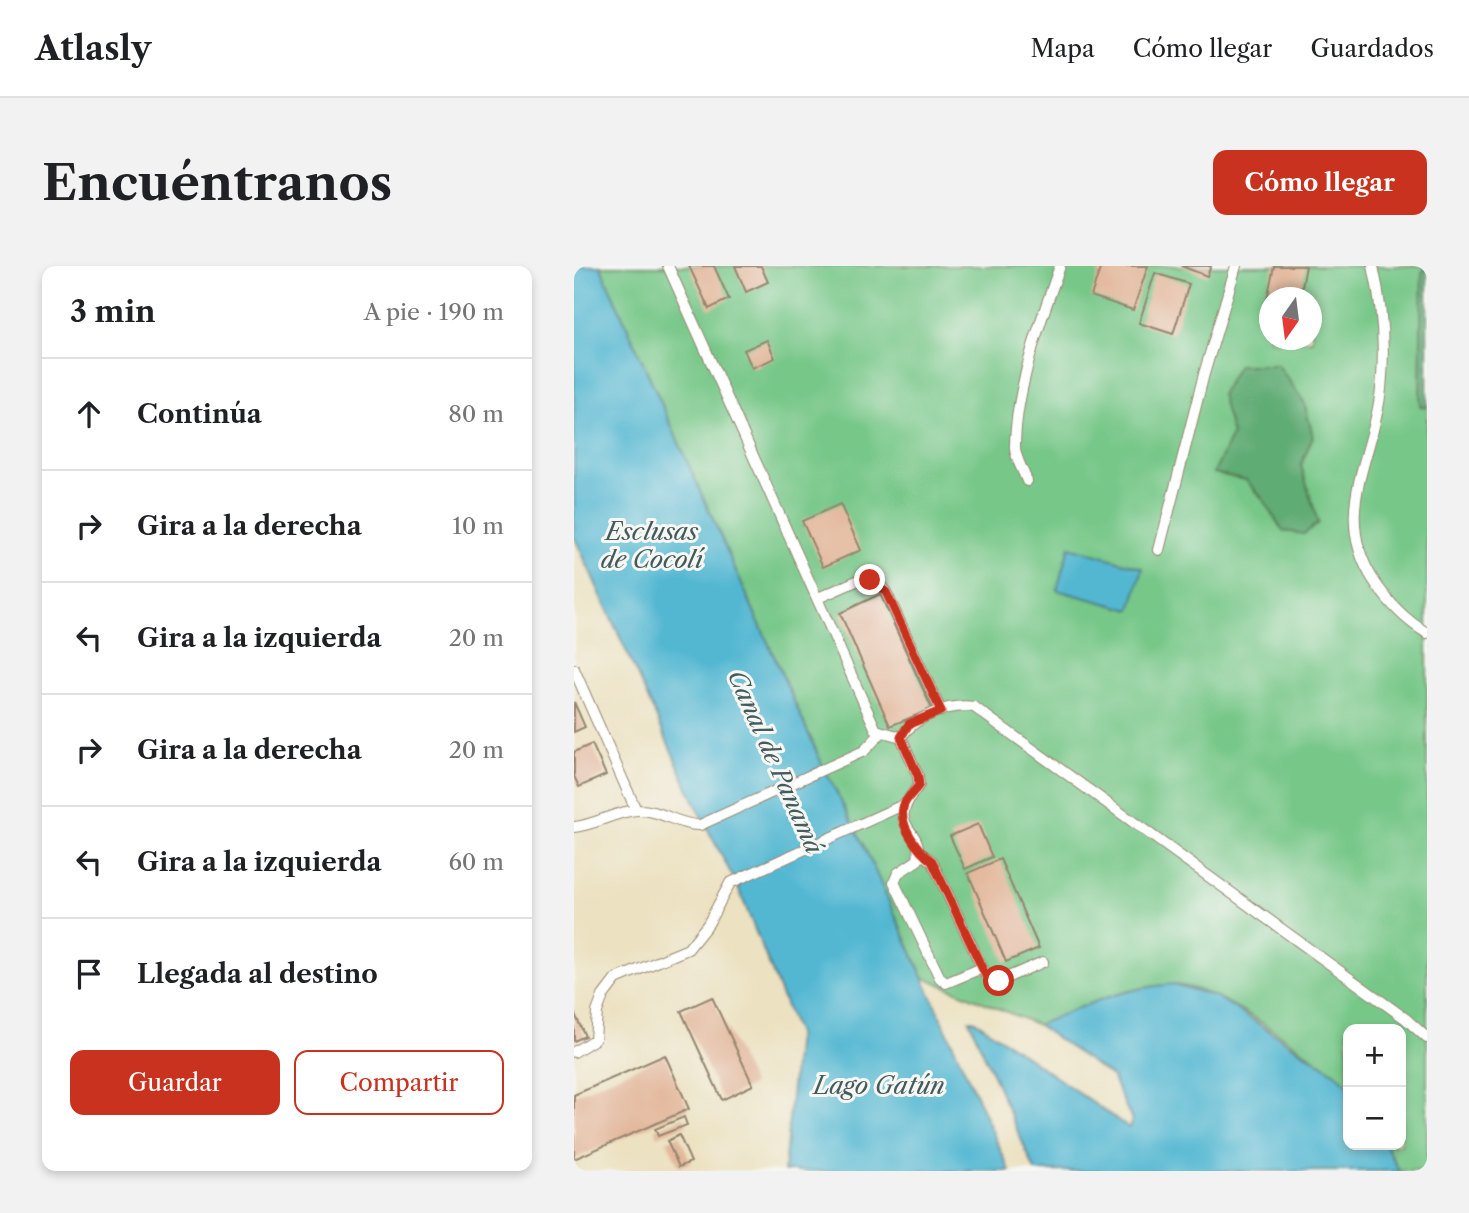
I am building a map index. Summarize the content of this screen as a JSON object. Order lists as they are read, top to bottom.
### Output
{
  "water": ["Esclusas de Cocolí", "Canal de Panamá", "Lago Gatún"],
  "north": "bottom",
  "page": {
    "header": "Atlasly",
    "nav": ["Mapa", "Cómo llegar", "Guardados"],
    "buttons": [
      "Cómo llegar",
      ["Guardar", "Compartir"]
    ],
    "title": "Encuéntranos",
    "heading": ["3 min", "A pie · 190 m"],
    "list": [
      ["Continúa", "80 m"],
      ["Gira a la derecha", "10 m"],
      ["Gira a la izquierda", "20 m"],
      ["Gira a la derecha", "20 m"],
      ["Gira a la izquierda", "60 m"],
      "Llegada al destino"
    ],
    "map_buttons": ["+", "−"]
  }
}
